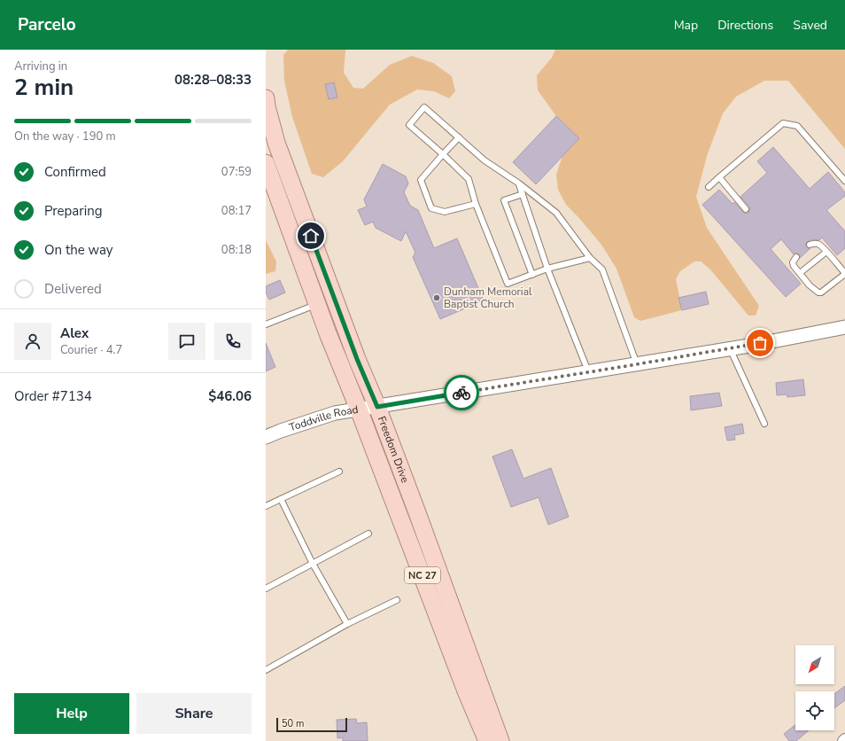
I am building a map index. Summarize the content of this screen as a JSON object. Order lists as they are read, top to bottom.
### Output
{
  "streets": {
    "main road": ["Freedom Drive", "NC 27"],
    "street": ["Toddville Road"]
  },
  "crossings": [
    ["Toddville Road", "Freedom Drive"]
  ],
  "places": ["Dunham Memorial Baptist Church"],
  "scale_bar": "50 m",
  "north": "bottom left",
  "page": {
    "header": "Parcelo",
    "nav": ["Map", "Directions", "Saved"],
    "heading": ["2 min", "Arriving in", "08:28–08:33"],
    "panel": [
      "Alex",
      "Courier · 4.7",
      "Order #7134",
      "$46.06"
    ],
    "bar": "On the way · 190 m",
    "list": [
      ["Confirmed", "07:59"],
      ["Preparing", "08:17"],
      ["On the way", "08:18"],
      "Delivered"
    ],
    "buttons": ["Help", "Share"],
    "scale": "50 m"
  }
}
